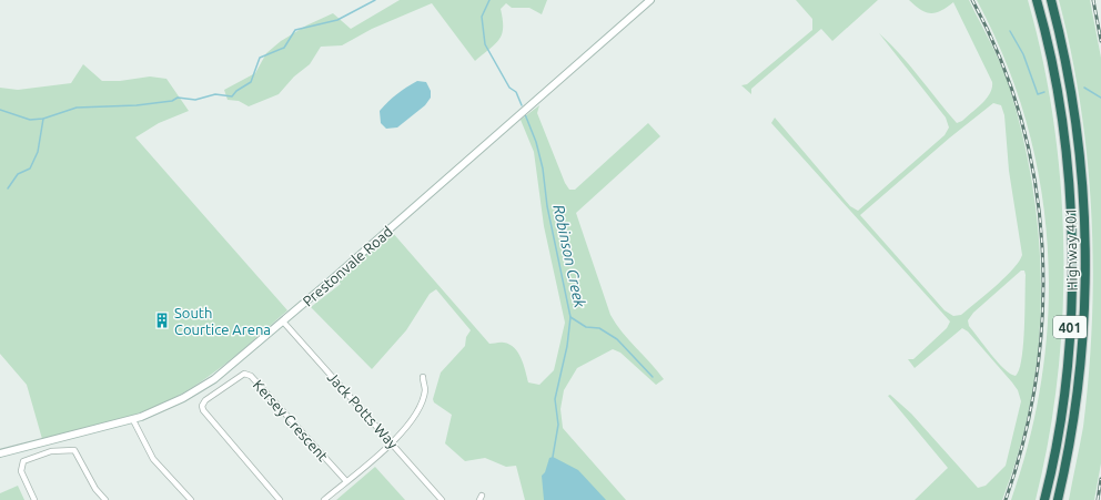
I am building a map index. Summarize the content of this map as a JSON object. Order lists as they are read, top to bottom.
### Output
{
  "streets": {
    "highway": ["Highway 401", "401"],
    "street": ["Prestonvale Road", "Jack Potts Way", "Kersey Crescent"]
  },
  "crossings": [
    ["Prestonvale Road", "Jack Potts Way"]
  ],
  "water": ["Robinson Creek"],
  "places": {
    "building": ["South Courtice Arena"]
  }
}
